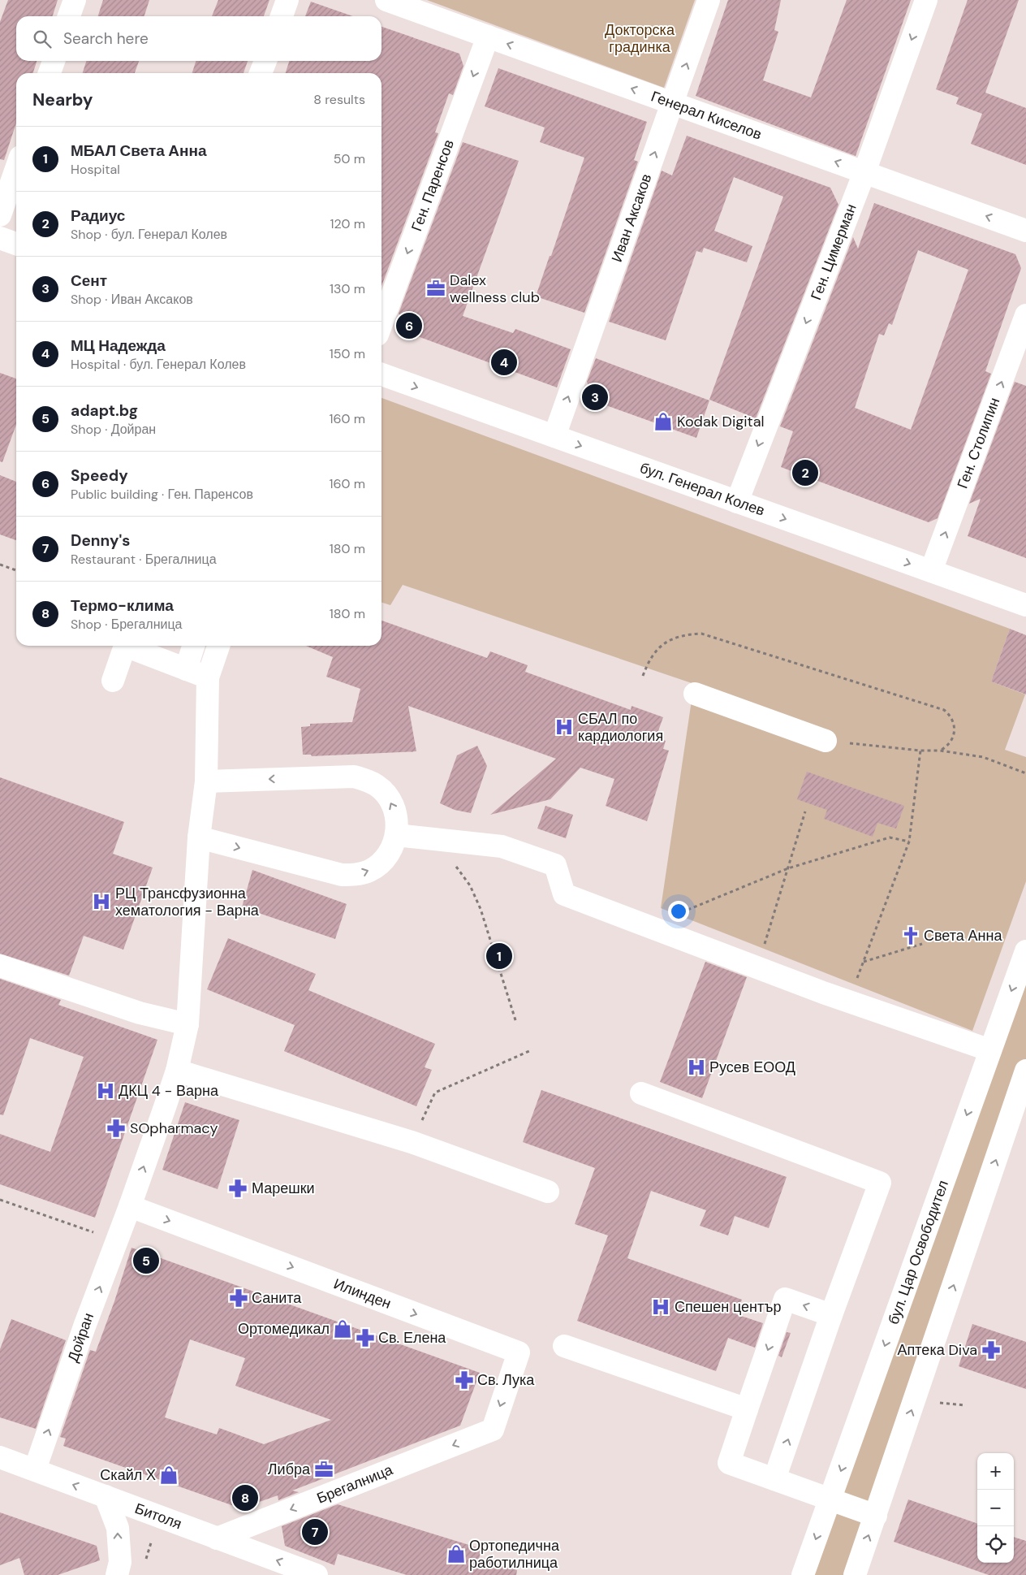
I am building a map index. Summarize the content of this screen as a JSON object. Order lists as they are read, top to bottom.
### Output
{
  "streets": {
    "street": [
      "Генерал Киселов",
      "Ген. Паренсов",
      "Иван Аксаков",
      "Ген. Цимерман",
      "Ген. Столипин",
      "бул. Генерал Колев",
      "бул. Цар Освободител",
      "Илинден",
      "Дойран",
      "Брегалница",
      "Битоля"
    ]
  },
  "crossings": [
    ["Генерал Киселов", "Ген. Паренсов"],
    ["Генерал Киселов", "Иван Аксаков"],
    ["Генерал Киселов", "Ген. Цимерман"],
    ["Иван Аксаков", "бул. Генерал Колев"],
    ["Ген. Цимерман", "бул. Генерал Колев"],
    ["Ген. Столипин", "бул. Генерал Колев"],
    ["Илинден", "Дойран"],
    ["Илинден", "Брегалница"],
    ["Дойран", "Битоля"],
    ["Брегалница", "Битоля"]
  ],
  "one_way": [
    "Генерал Киселов",
    "Ген. Паренсов",
    "Иван Аксаков",
    "Ген. Цимерман",
    "Ген. Столипин",
    "бул. Генерал Колев",
    "Дойран",
    "Брегалница",
    "Битоля"
  ],
  "parks": ["Докторска градинка"],
  "places": {
    "office": ["Dalex wellness club", "Либра"],
    "shop": [
      "Kodak Digital",
      "Ортомедикал",
      "Скайл Х",
      "Ортопедична работилница"
    ],
    "hospital": [
      "СБАЛ по кардиология",
      "РЦ Трансфузионна хематология - Варна",
      "Русев ЕООД",
      "ДКЦ 4 - Варна",
      "Спешен център"
    ],
    "church": ["Света Анна"],
    "pharmacy": [
      "SOpharmacy",
      "Марешки",
      "Санита",
      "Св. Елена",
      "Аптека Diva",
      "Св. Лука"
    ]
  },
  "page": {
    "search": "Search here",
    "heading": ["Nearby", "8 results"],
    "list": [
      {
        "mark": "1",
        "name": "МБАЛ Света Анна",
        "note": "Hospital",
        "value": "50 m"
      },
      {
        "mark": "2",
        "name": "Радиус",
        "note": "Shop · бул. Генерал Колев",
        "value": "120 m"
      },
      {
        "mark": "3",
        "name": "Сент",
        "note": "Shop · Иван Аксаков",
        "value": "130 m"
      },
      {
        "mark": "4",
        "name": "МЦ Надежда",
        "note": "Hospital · бул. Генерал Колев",
        "value": "150 m"
      },
      {
        "mark": "5",
        "name": "adapt.bg",
        "note": "Shop · Дойран",
        "value": "160 m"
      },
      {
        "mark": "6",
        "name": "Speedy",
        "note": "Public building · Ген. Паренсов",
        "value": "160 m"
      },
      {
        "mark": "7",
        "name": "Denny's",
        "note": "Restaurant · Брегалница",
        "value": "180 m"
      },
      {
        "mark": "8",
        "name": "Термо-клима",
        "note": "Shop · Брегалница",
        "value": "180 m"
      }
    ],
    "pins": [
      "6",
      "4",
      "3",
      "2",
      "1",
      "5",
      "8",
      "7"
    ],
    "map_buttons": ["+", "−"]
  }
}
